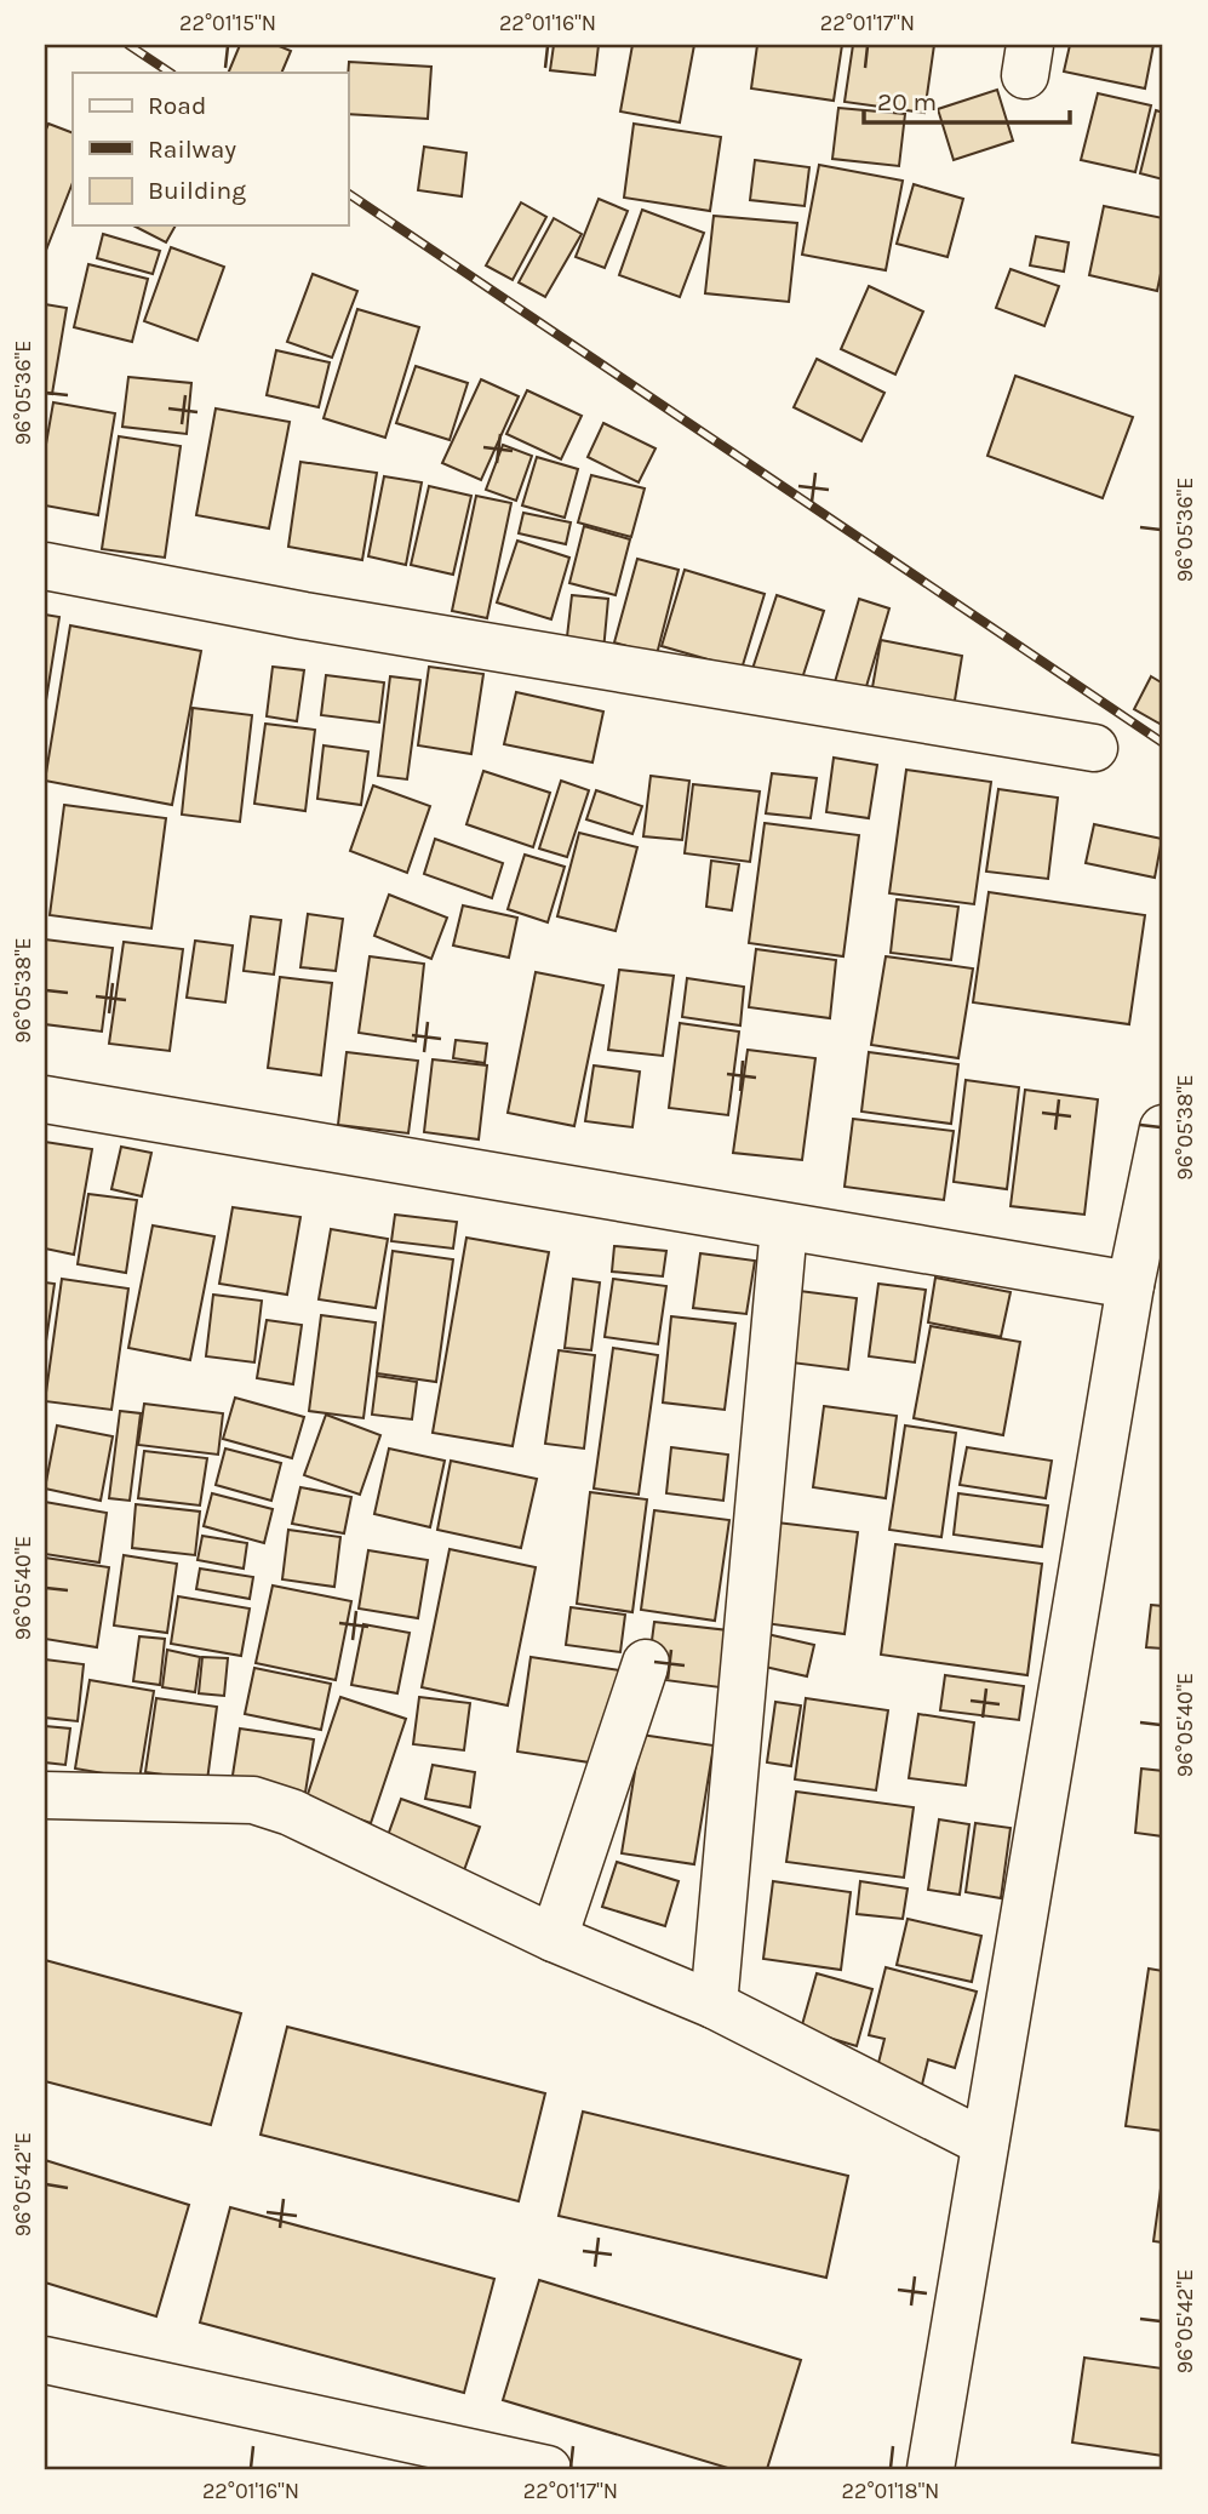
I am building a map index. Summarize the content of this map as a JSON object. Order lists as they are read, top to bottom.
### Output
{
  "legend": ["Road", "Railway", "Building"],
  "scale_bar": "20 m",
  "coordinates": [
    "22°01'15\"N",
    "22°01'16\"N",
    "22°01'17\"N",
    "96°05'36\"E",
    "96°05'38\"E",
    "96°05'40\"E",
    "96°05'42\"E",
    "22°01'18\"N"
  ]
}
